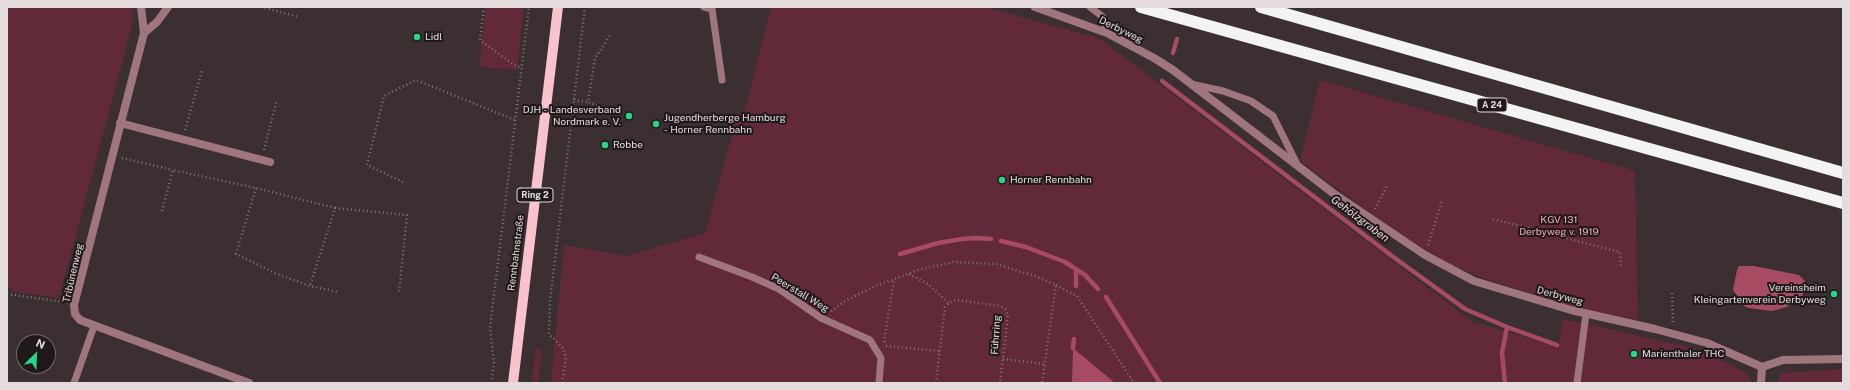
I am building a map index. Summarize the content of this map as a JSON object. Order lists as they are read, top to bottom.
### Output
{
  "streets": {
    "highway": ["A 24"],
    "main road": ["Ring 2", "Rennbahnstraße"],
    "street": ["Derbyweg", "Tribünenweg"],
    "lane": ["Peerstall Weg"],
    "path": ["Führring"]
  },
  "water": ["Gehölzgraben"],
  "parks": ["KGV 131 Derbyweg v. 1919"],
  "places": [
    "Lidl",
    "DJH - Landesverband Nordmark e. V.",
    "Jugendherberge Hamburg - Horner Rennbahn",
    "Robbe",
    "Horner Rennbahn",
    "Vereinsheim Kleingartenverein Derbyweg",
    "Marienthaler THC"
  ],
  "north": "top right"
}
